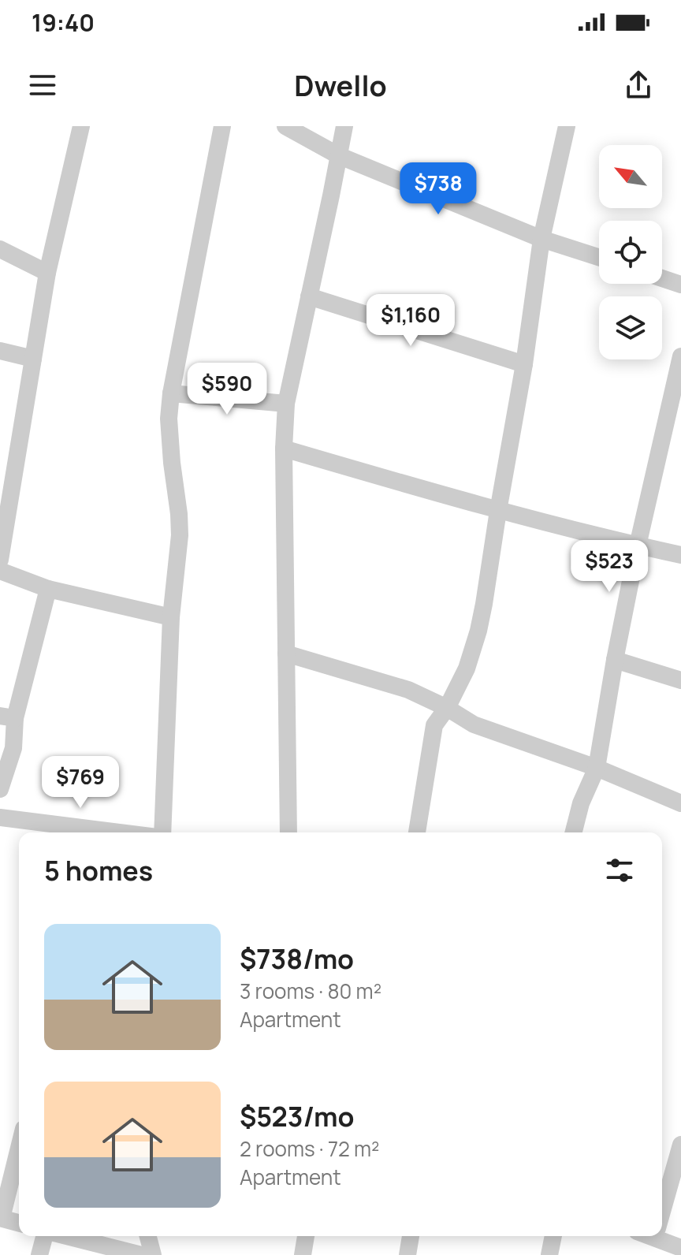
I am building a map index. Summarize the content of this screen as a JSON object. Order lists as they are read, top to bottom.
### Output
{
  "north": "top left",
  "page": {
    "status": "19:40",
    "header": "Dwello",
    "price": [
      "$738",
      "$1,160",
      "$590",
      "$523",
      "$769"
    ],
    "heading": "5 homes",
    "list": [
      {
        "name": "$738/mo",
        "note": "3 rooms · 80 m² · Apartment"
      },
      {
        "name": "$523/mo",
        "note": "2 rooms · 72 m² · Apartment"
      }
    ]
  }
}
